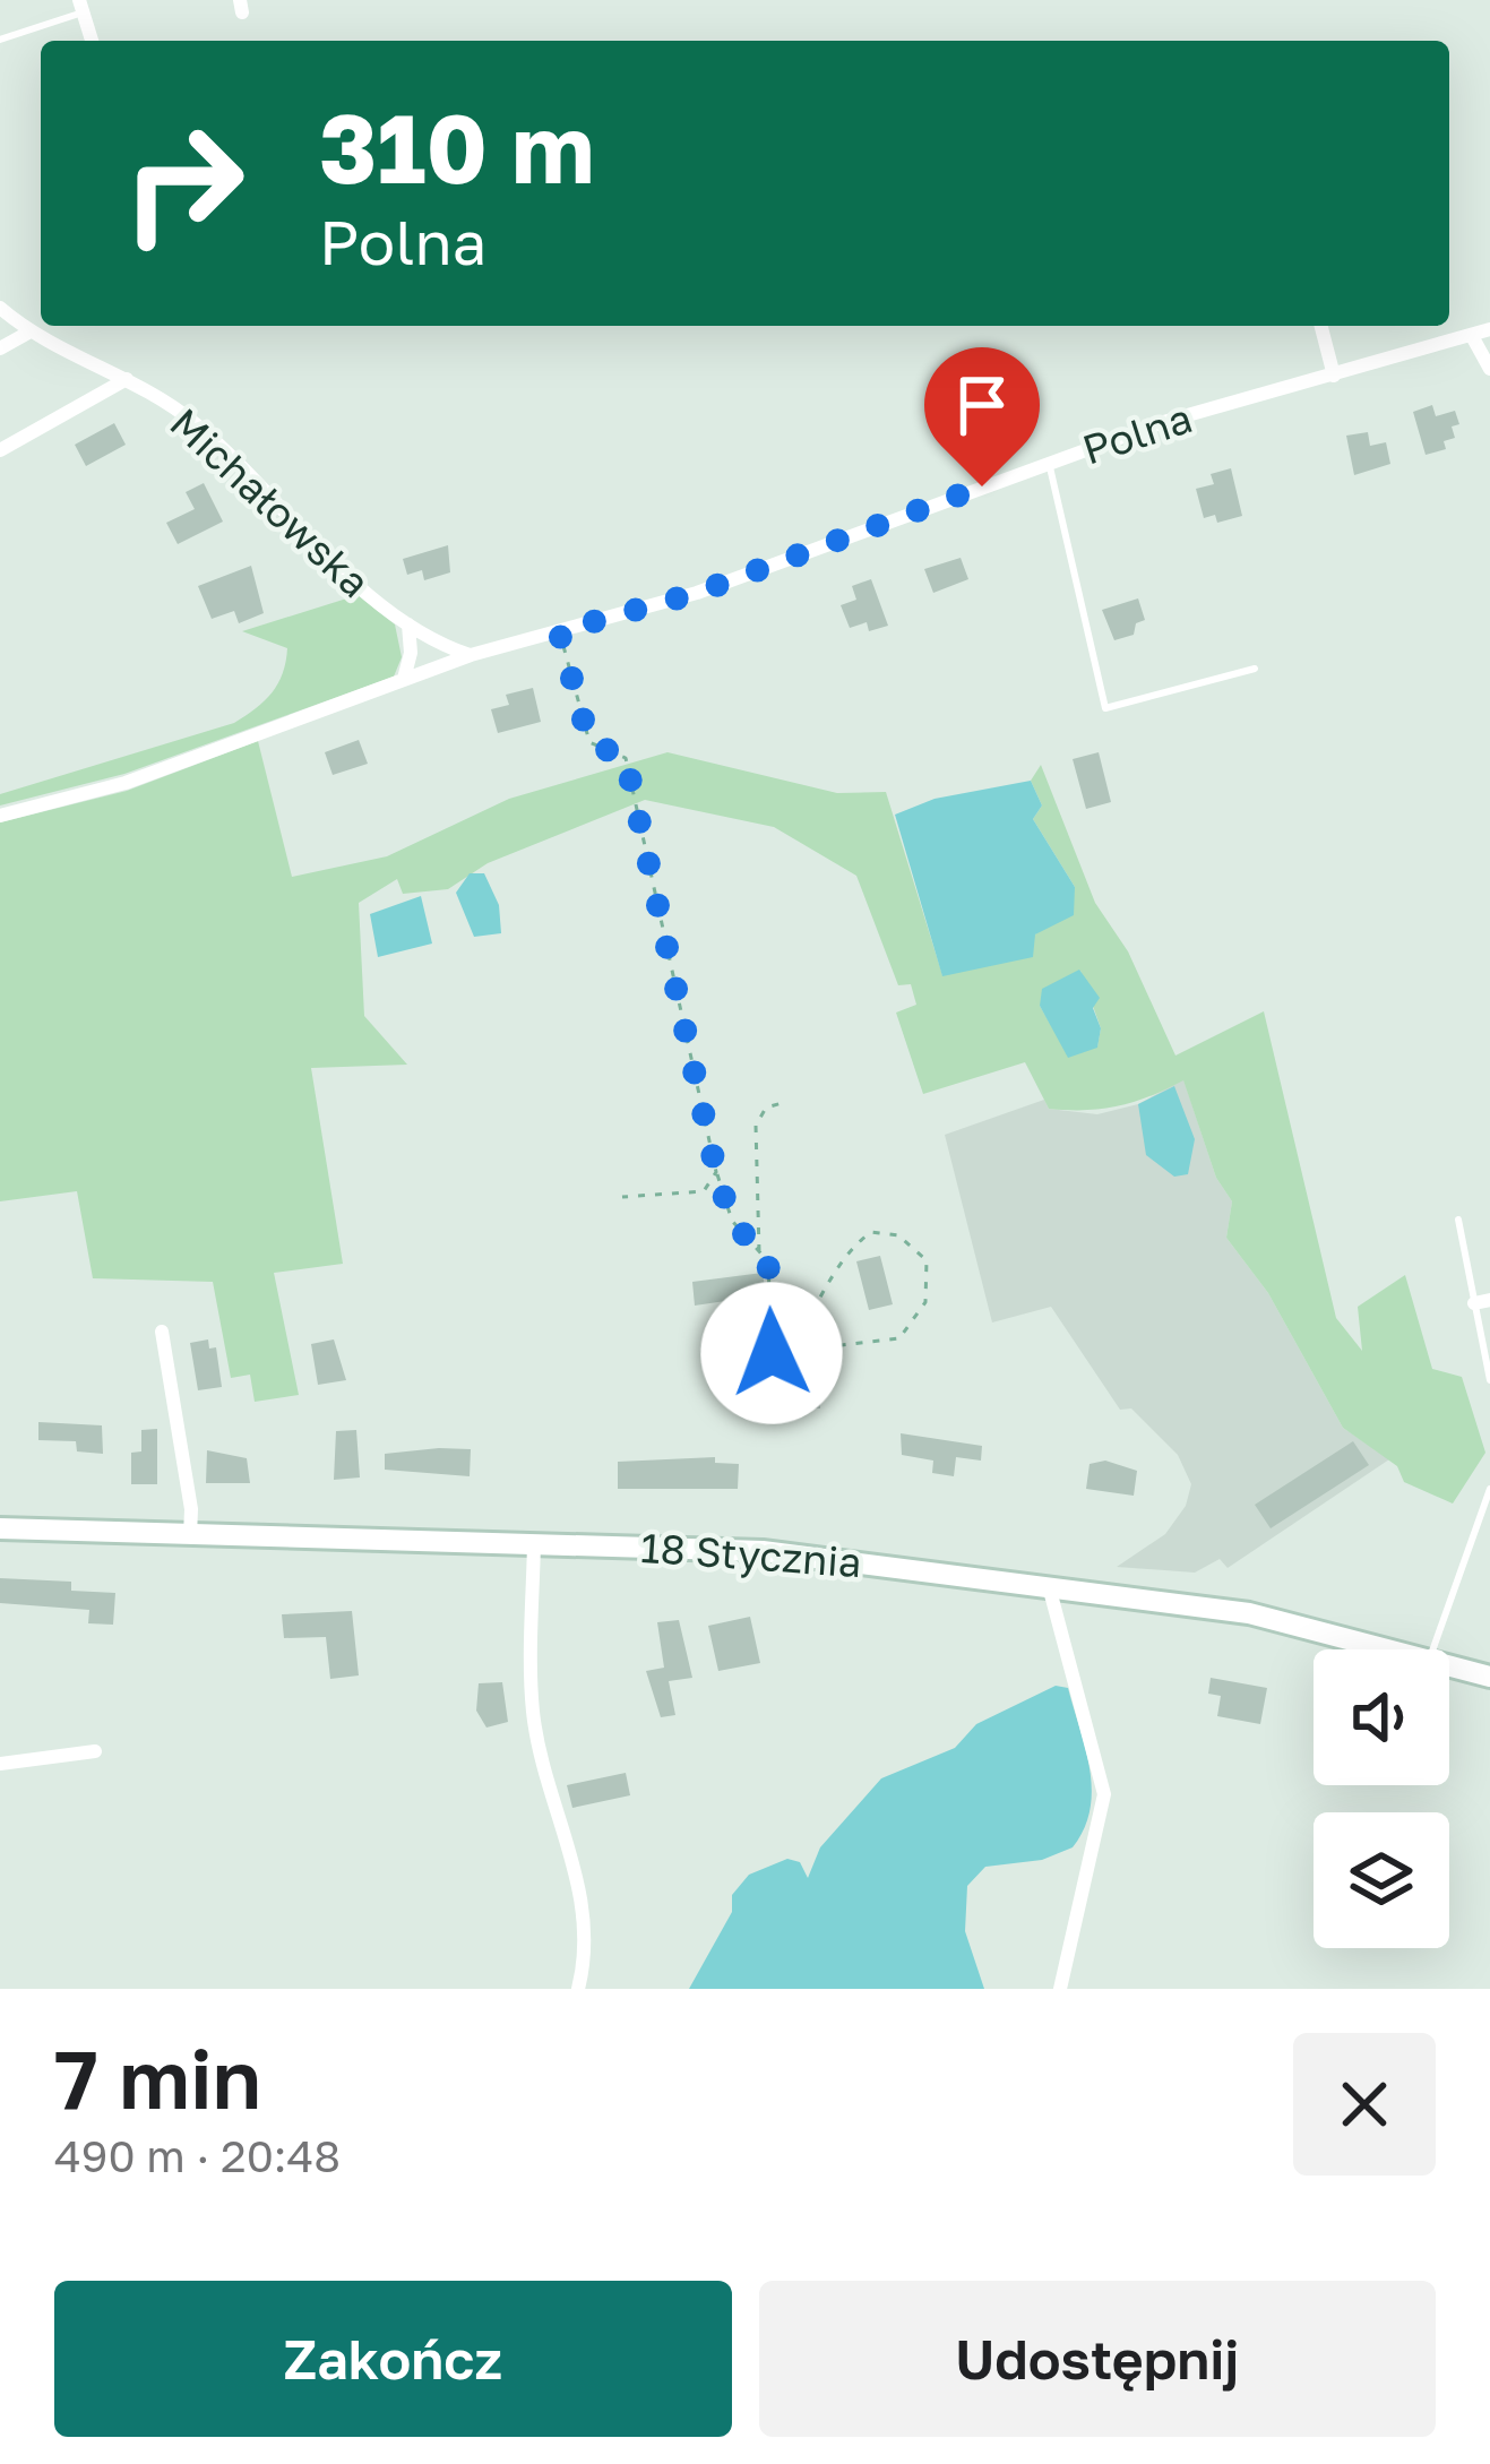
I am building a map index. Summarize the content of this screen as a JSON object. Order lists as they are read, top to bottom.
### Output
{
  "streets": {
    "street": ["Polna", "Michałowska", "18 Stycznia"]
  },
  "crossings": [
    ["Polna", "Michałowska"]
  ],
  "page": {
    "turn": ["310 m", "Polna"],
    "heading": ["7 min", "490 m · 20:48"],
    "buttons": ["Zakończ", "Udostępnij"]
  }
}
